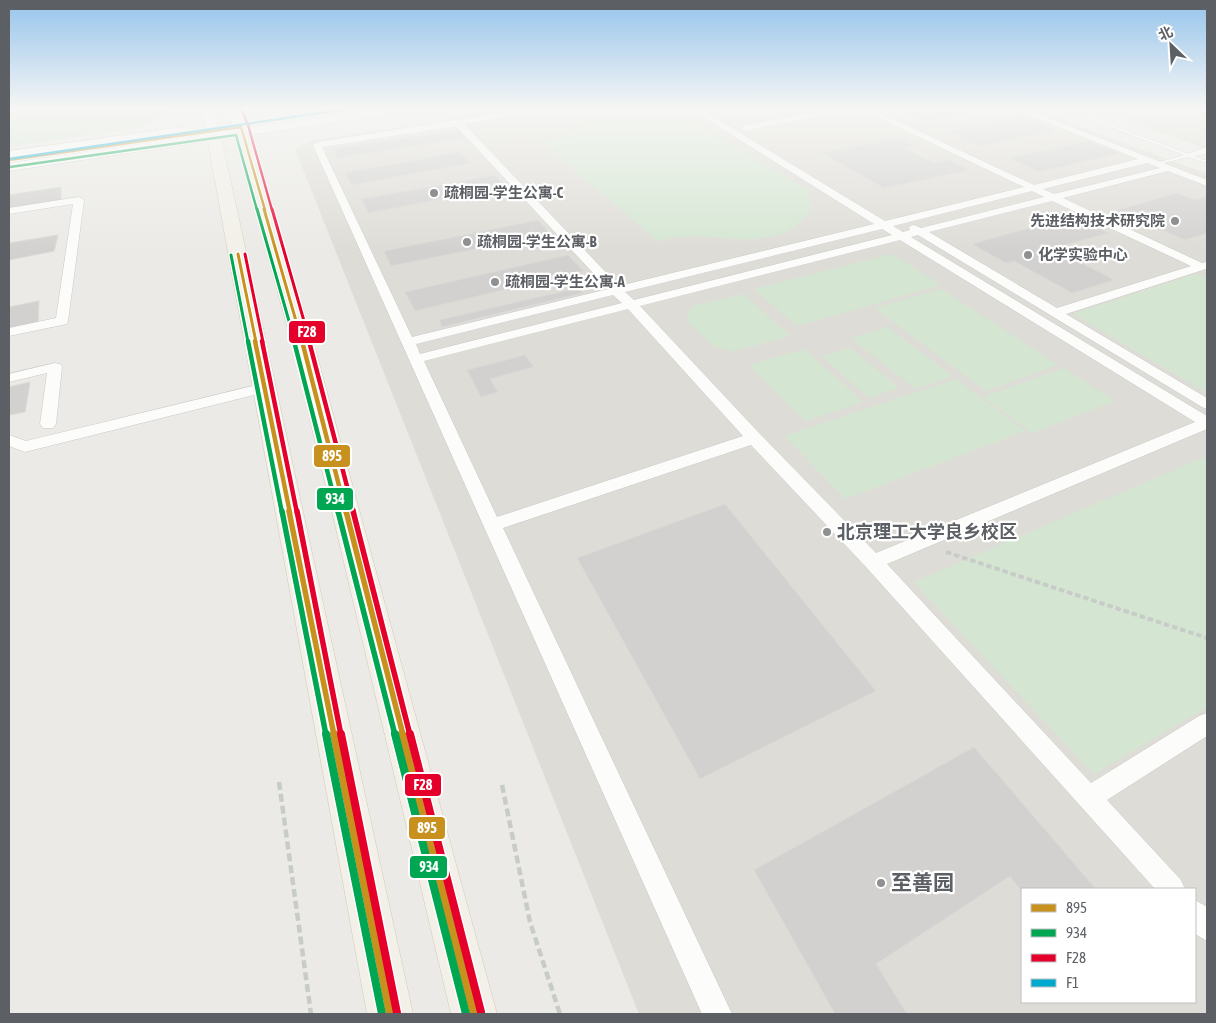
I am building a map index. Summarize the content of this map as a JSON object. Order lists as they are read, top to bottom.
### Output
{
  "places": [
    "疏桐园-学生公寓-C",
    "先进结构技术研究院",
    "疏桐园-学生公寓-B",
    "化学实验中心",
    "疏桐园-学生公寓-A",
    "北京理工大学良乡校区",
    "至善园"
  ],
  "lines": [
    "transit line 895",
    "transit line 934",
    "transit line F28",
    "transit line F1"
  ],
  "legend": [
    "895",
    "934",
    "F28",
    "F1"
  ],
  "north": "top left"
}
